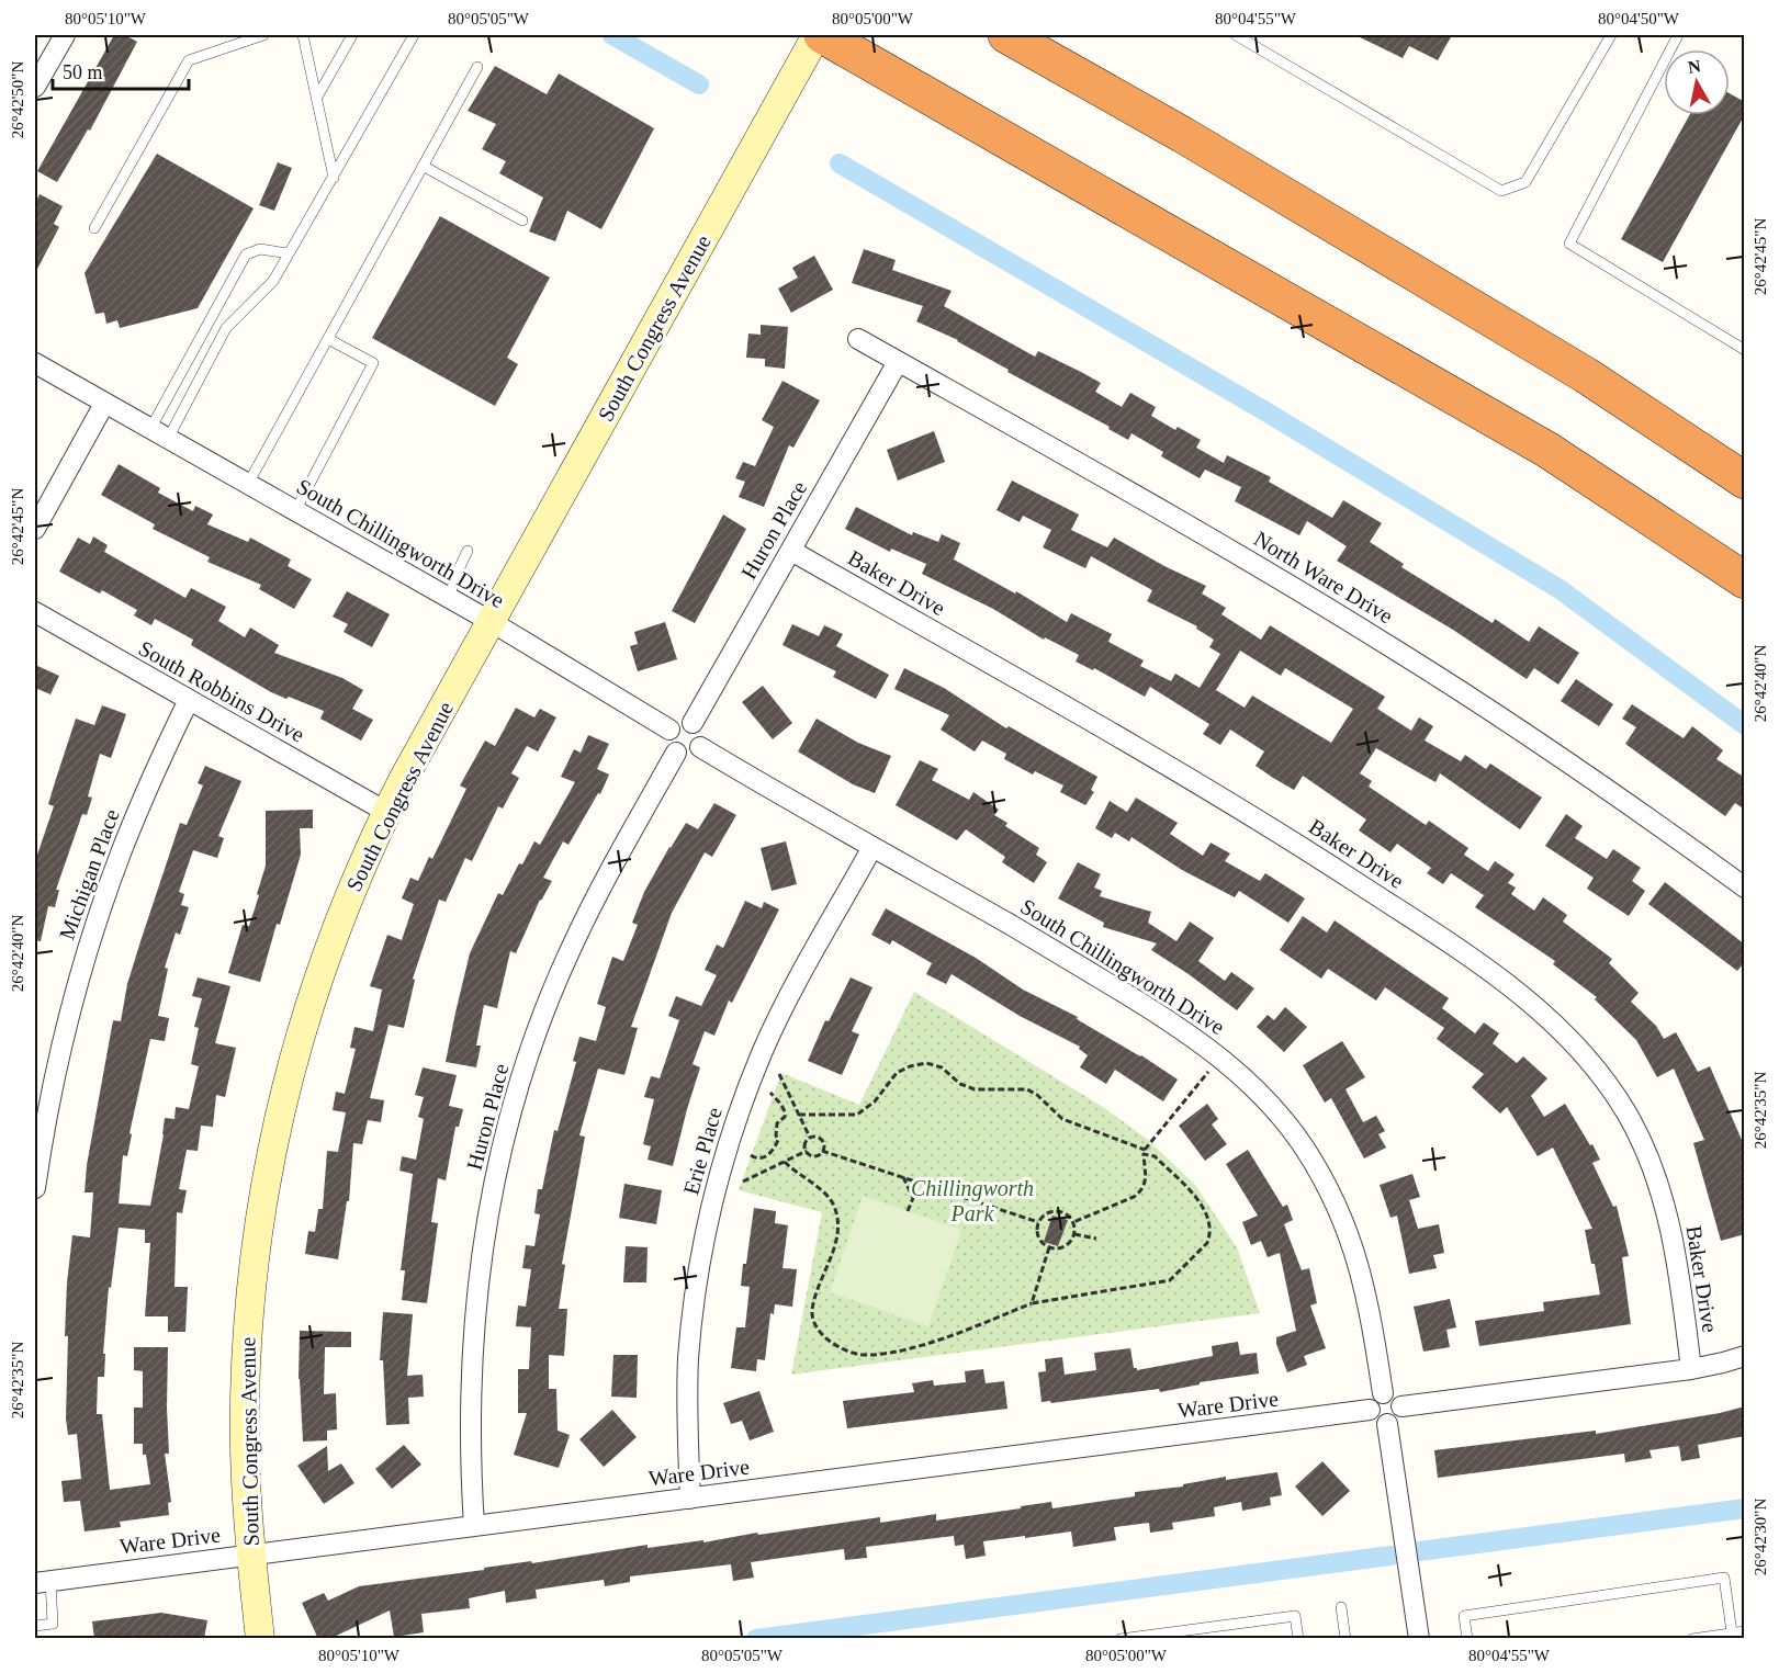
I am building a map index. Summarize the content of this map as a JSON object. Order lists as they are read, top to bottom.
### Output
{
  "streets": {
    "street": [
      "South Congress Avenue",
      "Huron Place",
      "South Chillingworth Drive",
      "North Ware Drive",
      "Baker Drive",
      "South Robbins Drive",
      "Michigan Place",
      "Erie Place",
      "Ware Drive"
    ]
  },
  "crossings": [
    ["South Congress Avenue", "South Chillingworth Drive"],
    ["South Congress Avenue", "South Robbins Drive"],
    ["South Congress Avenue", "Ware Drive"],
    ["Huron Place", "South Chillingworth Drive"],
    ["Huron Place", "North Ware Drive"],
    ["Huron Place", "Baker Drive"],
    ["Huron Place", "Ware Drive"],
    ["South Chillingworth Drive", "Erie Place"],
    ["South Chillingworth Drive", "Ware Drive"],
    ["South Robbins Drive", "Michigan Place"],
    ["Erie Place", "Ware Drive"]
  ],
  "parks": ["Chillingworth Park"],
  "scale_bar": "50 m",
  "north": "top",
  "coordinates": [
    "80°05'10\"W",
    "80°05'05\"W",
    "80°05'00\"W",
    "80°04'55\"W",
    "80°04'50\"W",
    "26°42'50\"N",
    "26°42'45\"N",
    "26°42'40\"N",
    "26°42'35\"N",
    "26°42'30\"N"
  ]
}
